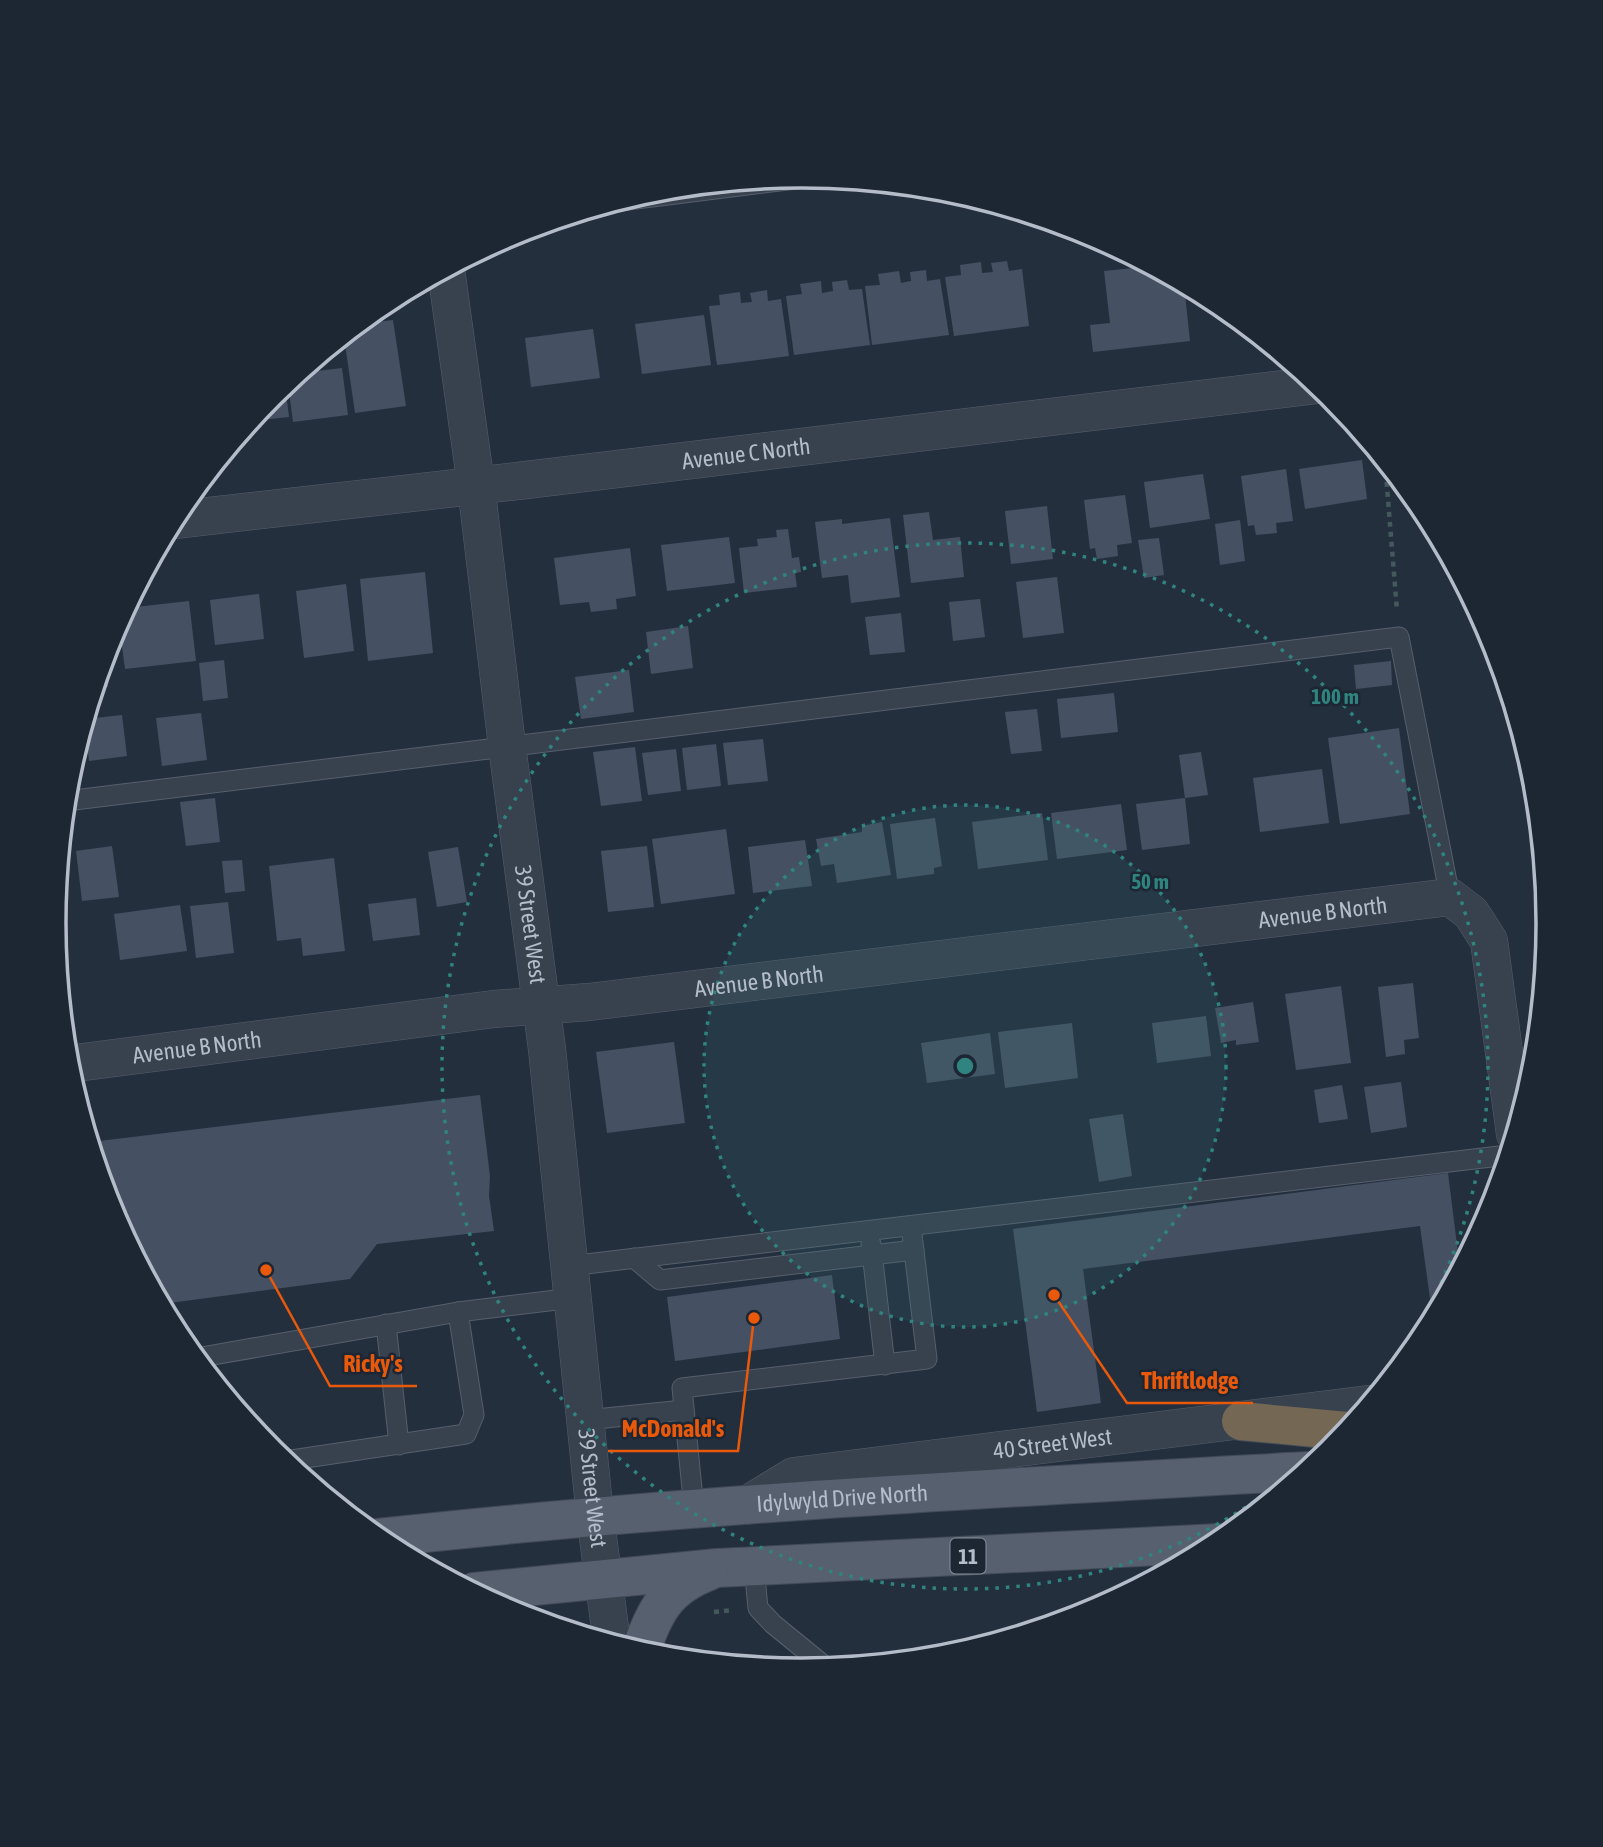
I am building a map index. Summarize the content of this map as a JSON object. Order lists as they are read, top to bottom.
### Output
{
  "streets": {
    "main road": ["Idylwyld Drive North", "11"],
    "street": [
      "Avenue C North",
      "Avenue B North",
      "39 Street West",
      "40 Street West"
    ]
  },
  "crossings": [
    ["Avenue C North", "39 Street West"],
    ["Avenue B North", "39 Street West"],
    ["39 Street West", "Idylwyld Drive North"],
    ["39 Street West", "11"],
    ["40 Street West", "Idylwyld Drive North"]
  ],
  "places": ["Ricky's", "Thriftlodge", "McDonald's"],
  "rings": ["100 m", "50 m"]
}
